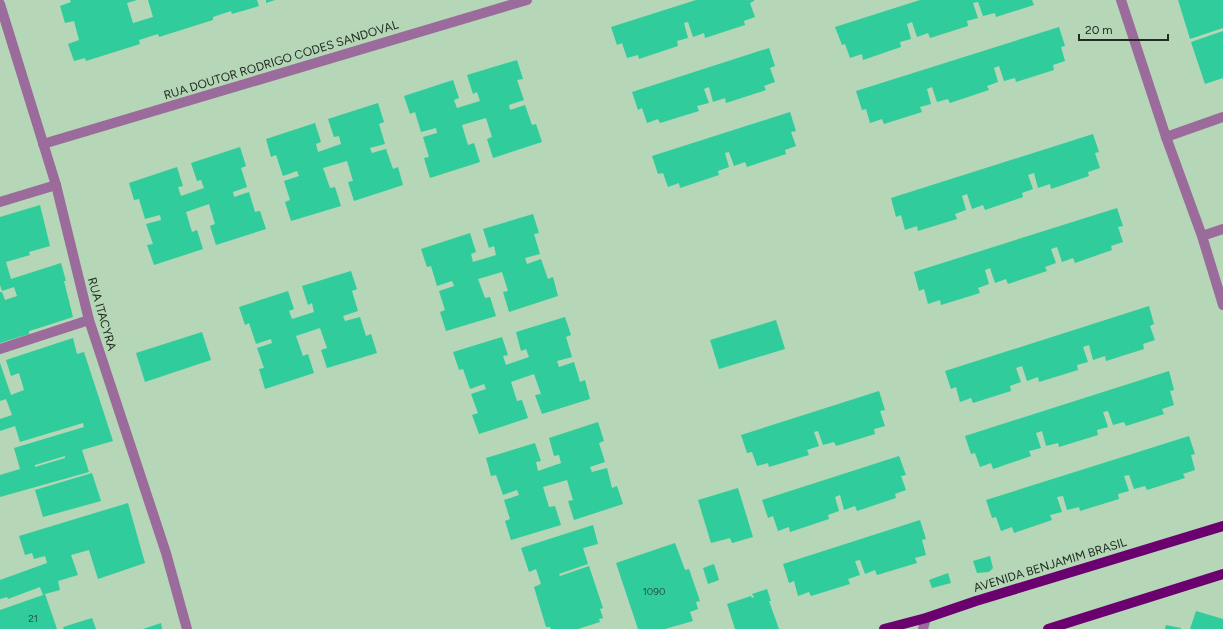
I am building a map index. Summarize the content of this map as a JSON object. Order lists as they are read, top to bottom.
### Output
{
  "streets": {
    "main road": ["AVENIDA BENJAMIM BRASIL"],
    "street": ["RUA DOUTOR RODRIGO CODES SANDOVAL", "RUA ITACYRA"]
  },
  "crossings": [
    ["RUA DOUTOR RODRIGO CODES SANDOVAL", "RUA ITACYRA"]
  ],
  "house_numbers": ["1090", "21"],
  "scale_bar": "20 m"
}
